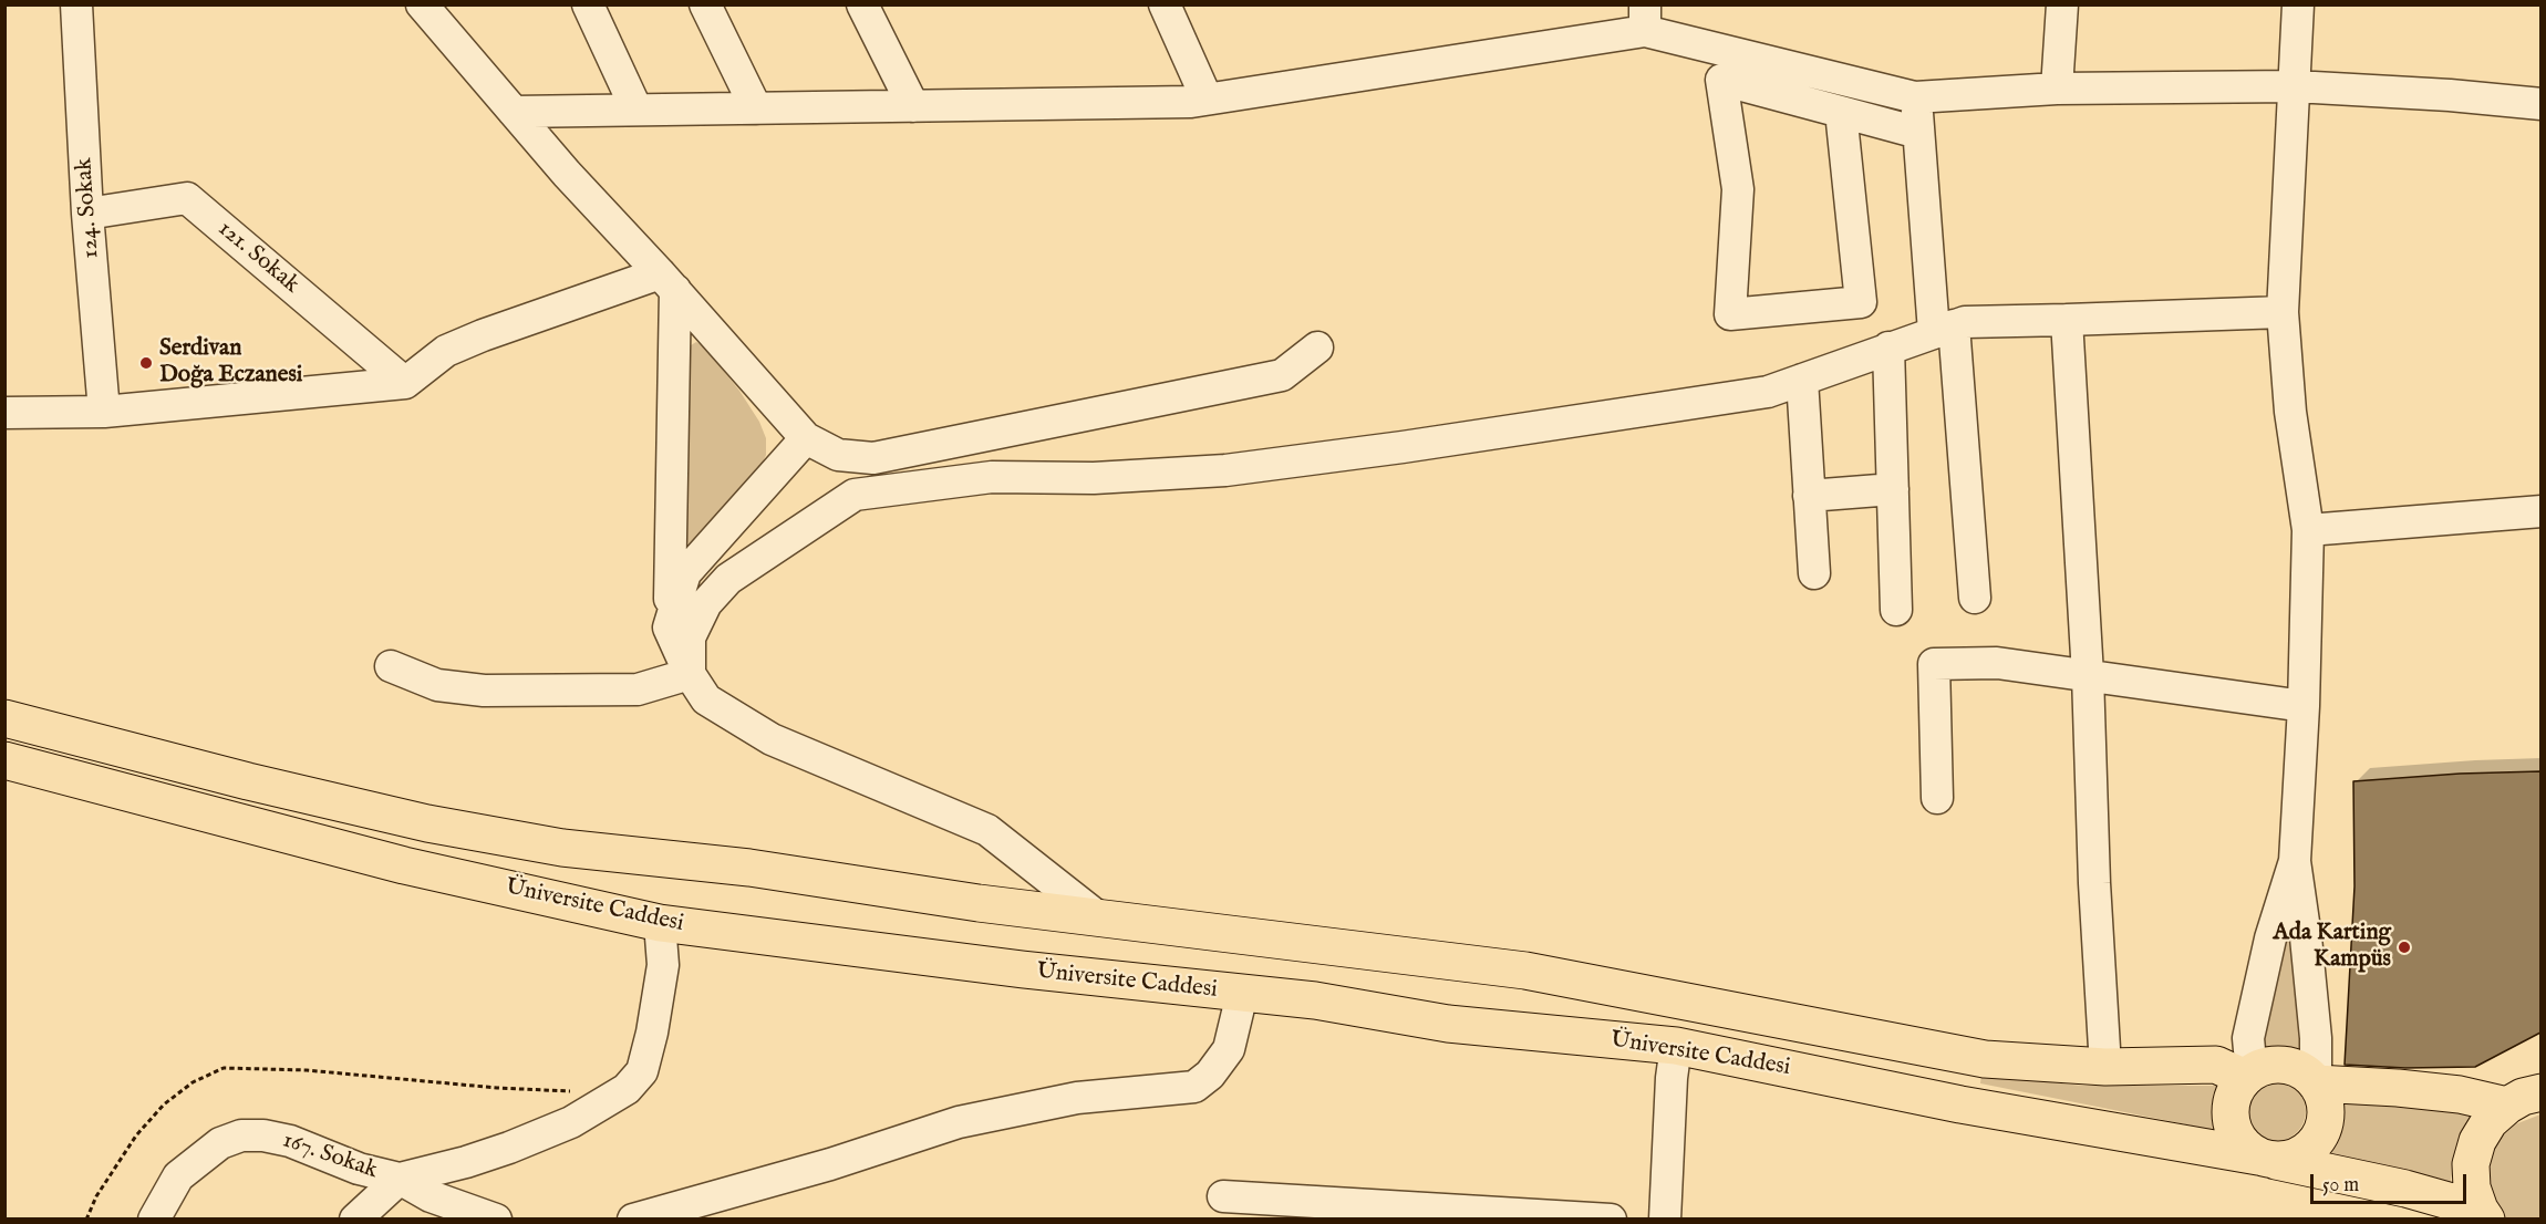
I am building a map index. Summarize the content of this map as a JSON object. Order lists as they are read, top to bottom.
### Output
{
  "streets": {
    "main road": ["Üniversite Caddesi"],
    "street": ["124. Sokak", "121. Sokak", "167. Sokak"]
  },
  "crossings": [
    ["124. Sokak", "121. Sokak"]
  ],
  "places": ["Serdivan Doğa Eczanesi", "Ada Karting Kampüs"],
  "scale_bar": "50 m"
}
